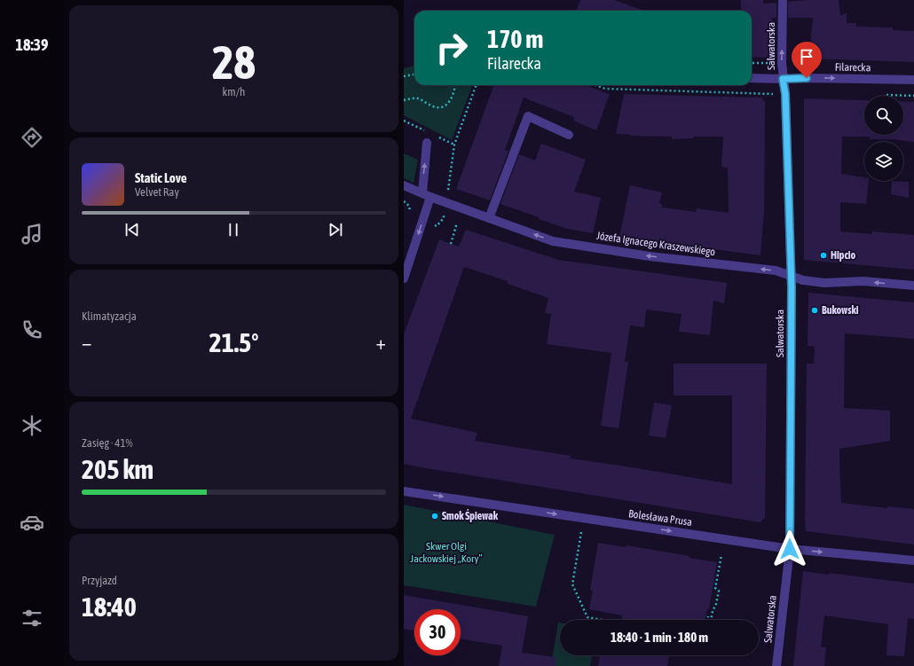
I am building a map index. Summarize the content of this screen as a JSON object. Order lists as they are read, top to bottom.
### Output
{
  "streets": {
    "street": [
      "Salwatorska",
      "Filarecka",
      "Józefa Ignacego Kraszewskiego",
      "Bolesława Prusa"
    ]
  },
  "crossings": [
    ["Salwatorska", "Filarecka"],
    ["Salwatorska", "Józefa Ignacego Kraszewskiego"],
    ["Salwatorska", "Bolesława Prusa"]
  ],
  "one_way": ["Filarecka", "Józefa Ignacego Kraszewskiego", "Bolesława Prusa"],
  "parks": ["Skwer Olgi Jackowskiej „Kory”"],
  "places": ["Hipcio", "Bukowski", "Smok Śpiewak"],
  "page": {
    "tabs": "18:39",
    "tile": [
      ["28", "km/h"],
      "Klimatyzacja",
      ["Zasięg · 41%", "205 km"],
      ["Przyjazd", "18:40"]
    ],
    "turn": ["170 m", "Filarecka"],
    "song": ["Static Love", "Velvet Ray"],
    "heat": ["−", "21.5°", "+"],
    "limit": "30",
    "trip": "18:40 · 1 min · 180 m"
  }
}
